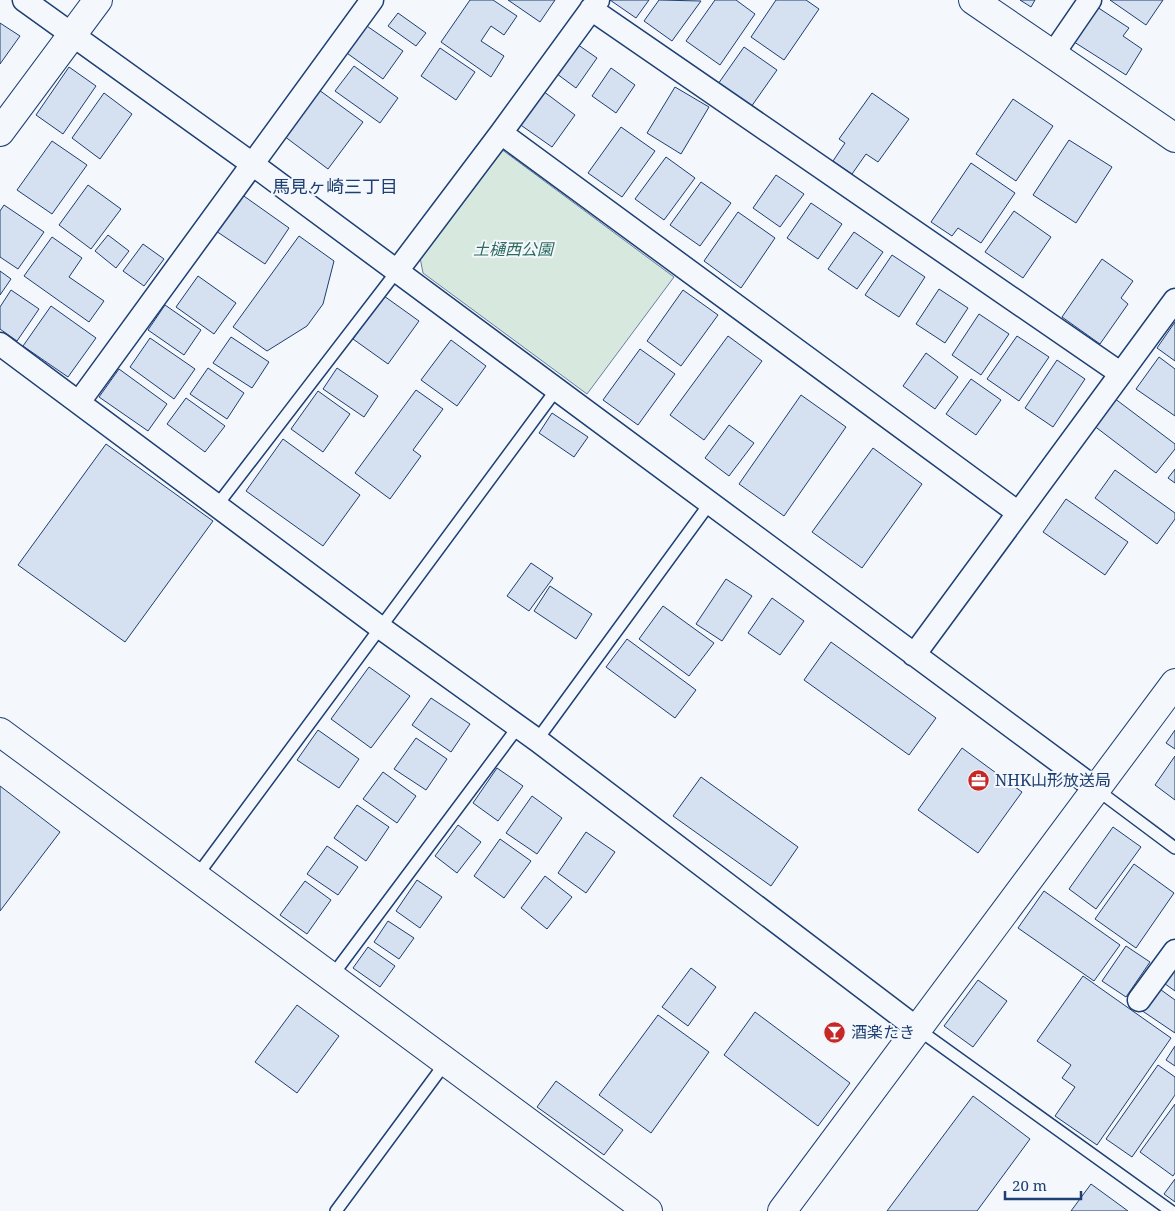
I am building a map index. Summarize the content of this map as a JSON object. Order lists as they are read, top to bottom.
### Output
{
  "districts": ["馬見ヶ崎三丁目"],
  "parks": ["土樋西公園"],
  "places": {
    "office": ["NHK山形放送局"],
    "bar": ["酒楽たき"]
  },
  "scale_bar": "20 m"
}
